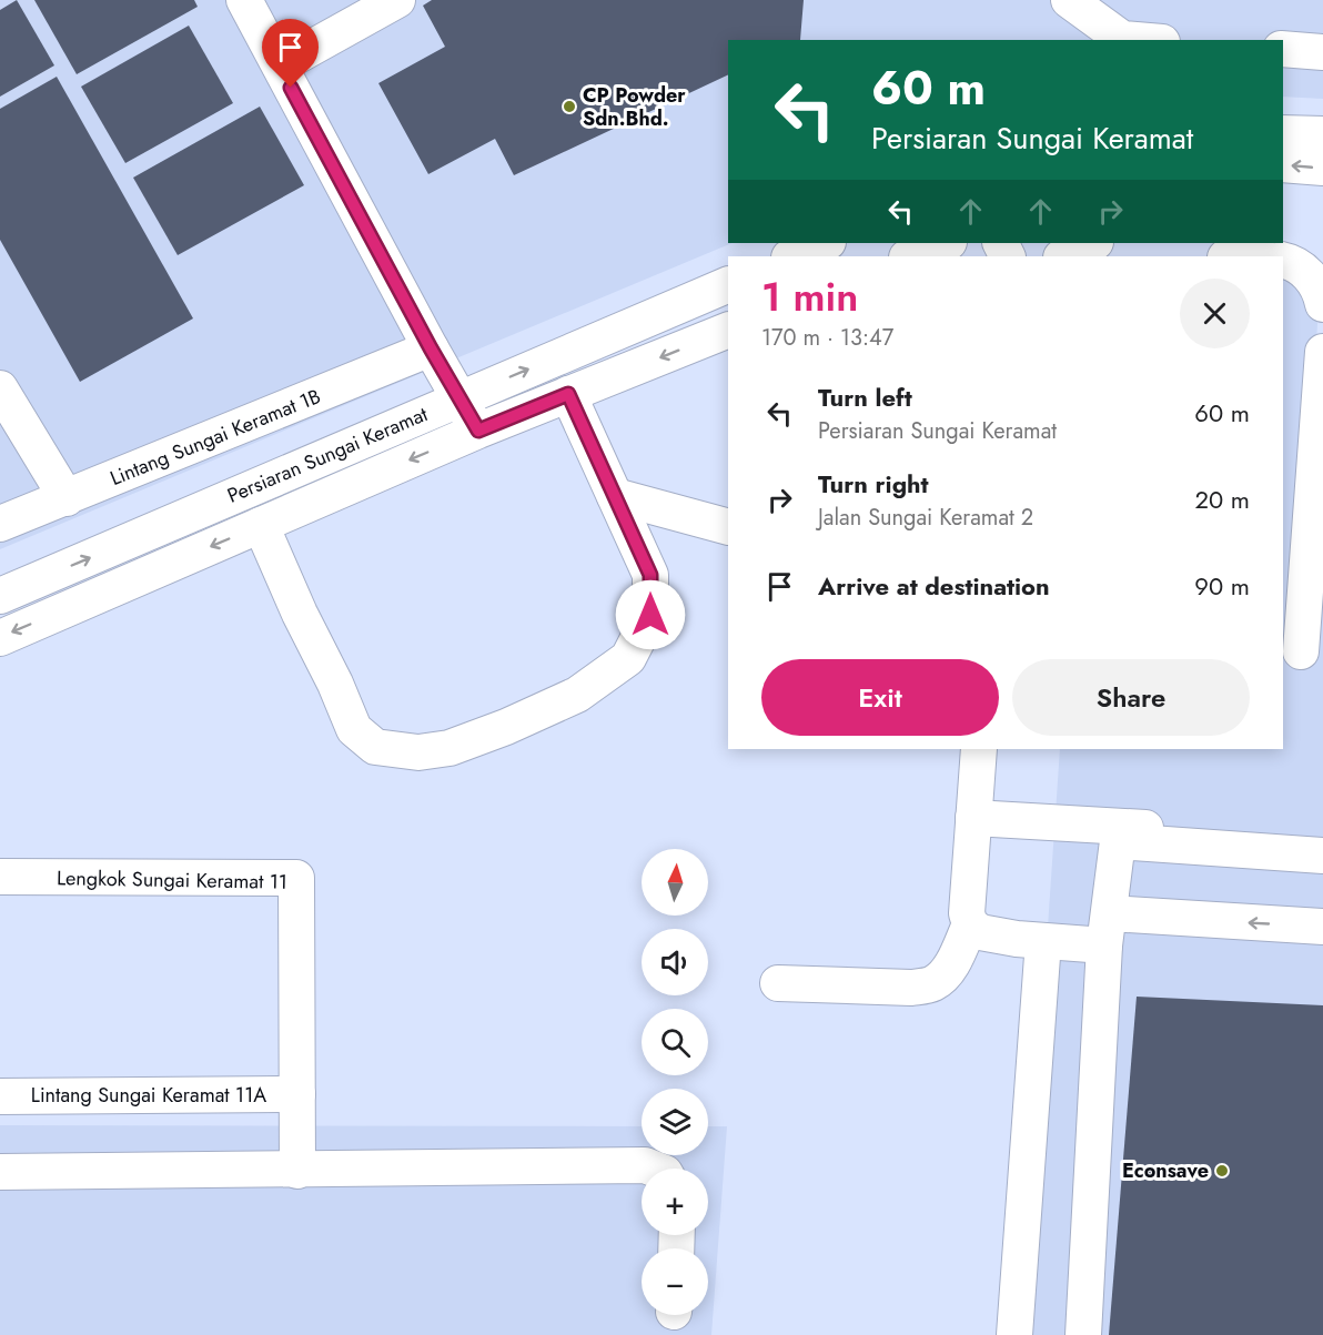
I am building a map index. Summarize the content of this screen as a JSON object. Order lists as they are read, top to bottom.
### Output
{
  "streets": {
    "street": [
      "Lintang Sungai Keramat 1B",
      "Persiaran Sungai Keramat",
      "Lengkok Sungai Keramat 11",
      "Lintang Sungai Keramat 11A"
    ]
  },
  "crossings": [
    ["Lengkok Sungai Keramat 11", "Lintang Sungai Keramat 11A"]
  ],
  "places": ["CP Powder Sdn.Bhd.", "Econsave"],
  "north": "top",
  "page": {
    "turn": ["60 m", "Persiaran Sungai Keramat"],
    "heading": ["1 min", "170 m · 13:47"],
    "list": [
      {
        "name": "Turn left",
        "note": "Persiaran Sungai Keramat",
        "value": "60 m"
      },
      {
        "name": "Turn right",
        "note": "Jalan Sungai Keramat 2",
        "value": "20 m"
      },
      {
        "name": "Arrive at destination",
        "value": "90 m"
      }
    ],
    "buttons": ["Exit", "Share"],
    "map_buttons": ["+", "−"]
  }
}
